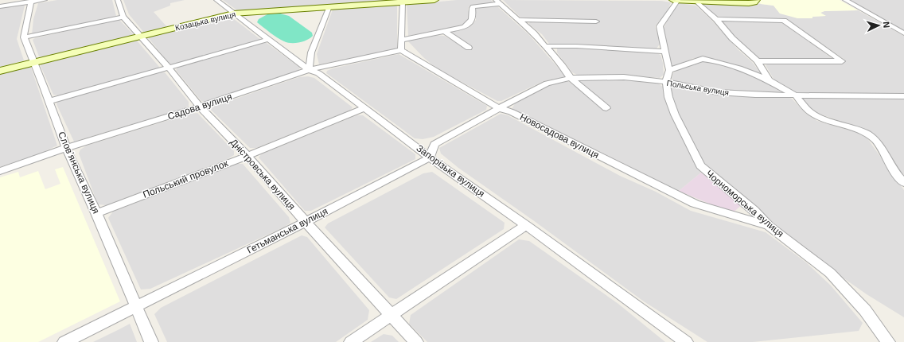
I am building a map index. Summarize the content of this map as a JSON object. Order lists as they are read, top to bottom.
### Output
{
  "streets": {
    "street": [
      "Козацька вулиця",
      "Польська вулиця",
      "Садова вулиця",
      "Новосадова вулиця",
      "Запорізька вулиця",
      "Словʼянська вулиця",
      "Дністровська вулиця",
      "Польський провулок",
      "Чорноморська вулиця",
      "Гетьманська вулиця"
    ]
  },
  "crossings": [
    ["Козацька вулиця", "Запорізька вулиця"],
    ["Козацька вулиця", "Словʼянська вулиця"],
    ["Козацька вулиця", "Дністровська вулиця"],
    ["Польська вулиця", "Новосадова вулиця"],
    ["Польська вулиця", "Чорноморська вулиця"],
    ["Садова вулиця", "Новосадова вулиця"],
    ["Садова вулиця", "Запорізька вулиця"],
    ["Садова вулиця", "Словʼянська вулиця"],
    ["Садова вулиця", "Дністровська вулиця"],
    ["Новосадова вулиця", "Чорноморська вулиця"],
    ["Запорізька вулиця", "Польський провулок"],
    ["Запорізька вулиця", "Гетьманська вулиця"],
    ["Словʼянська вулиця", "Польський провулок"],
    ["Словʼянська вулиця", "Гетьманська вулиця"],
    ["Дністровська вулиця", "Польський провулок"],
    ["Дністровська вулиця", "Гетьманська вулиця"]
  ],
  "north": "right"
}
